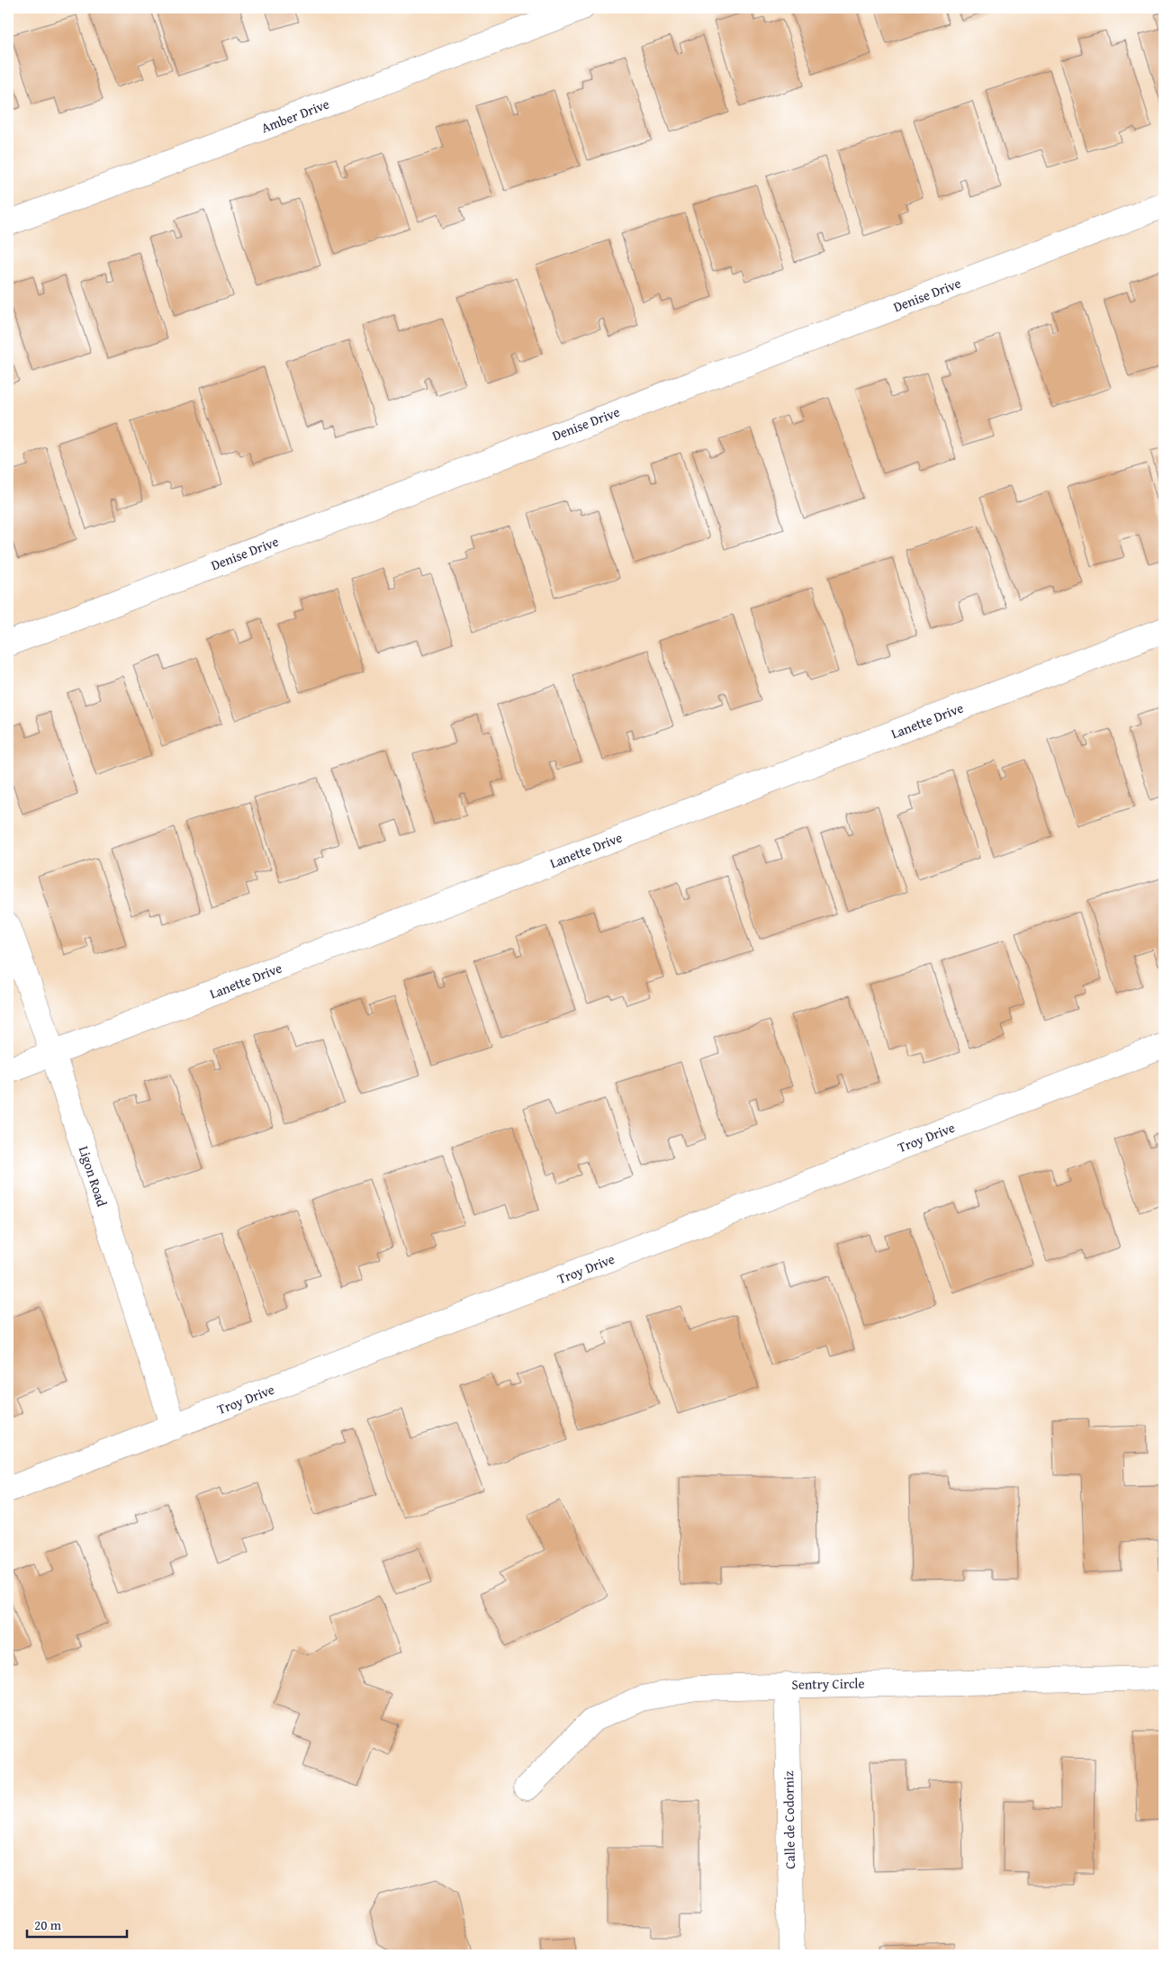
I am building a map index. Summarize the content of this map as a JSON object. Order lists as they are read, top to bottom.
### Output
{
  "streets": {
    "street": [
      "Amber Drive",
      "Denise Drive",
      "Lanette Drive",
      "Troy Drive",
      "Ligon Road",
      "Sentry Circle",
      "Calle de Codorniz"
    ]
  },
  "crossings": [
    ["Lanette Drive", "Ligon Road"],
    ["Troy Drive", "Ligon Road"],
    ["Sentry Circle", "Calle de Codorniz"]
  ],
  "scale_bar": "20 m"
}
